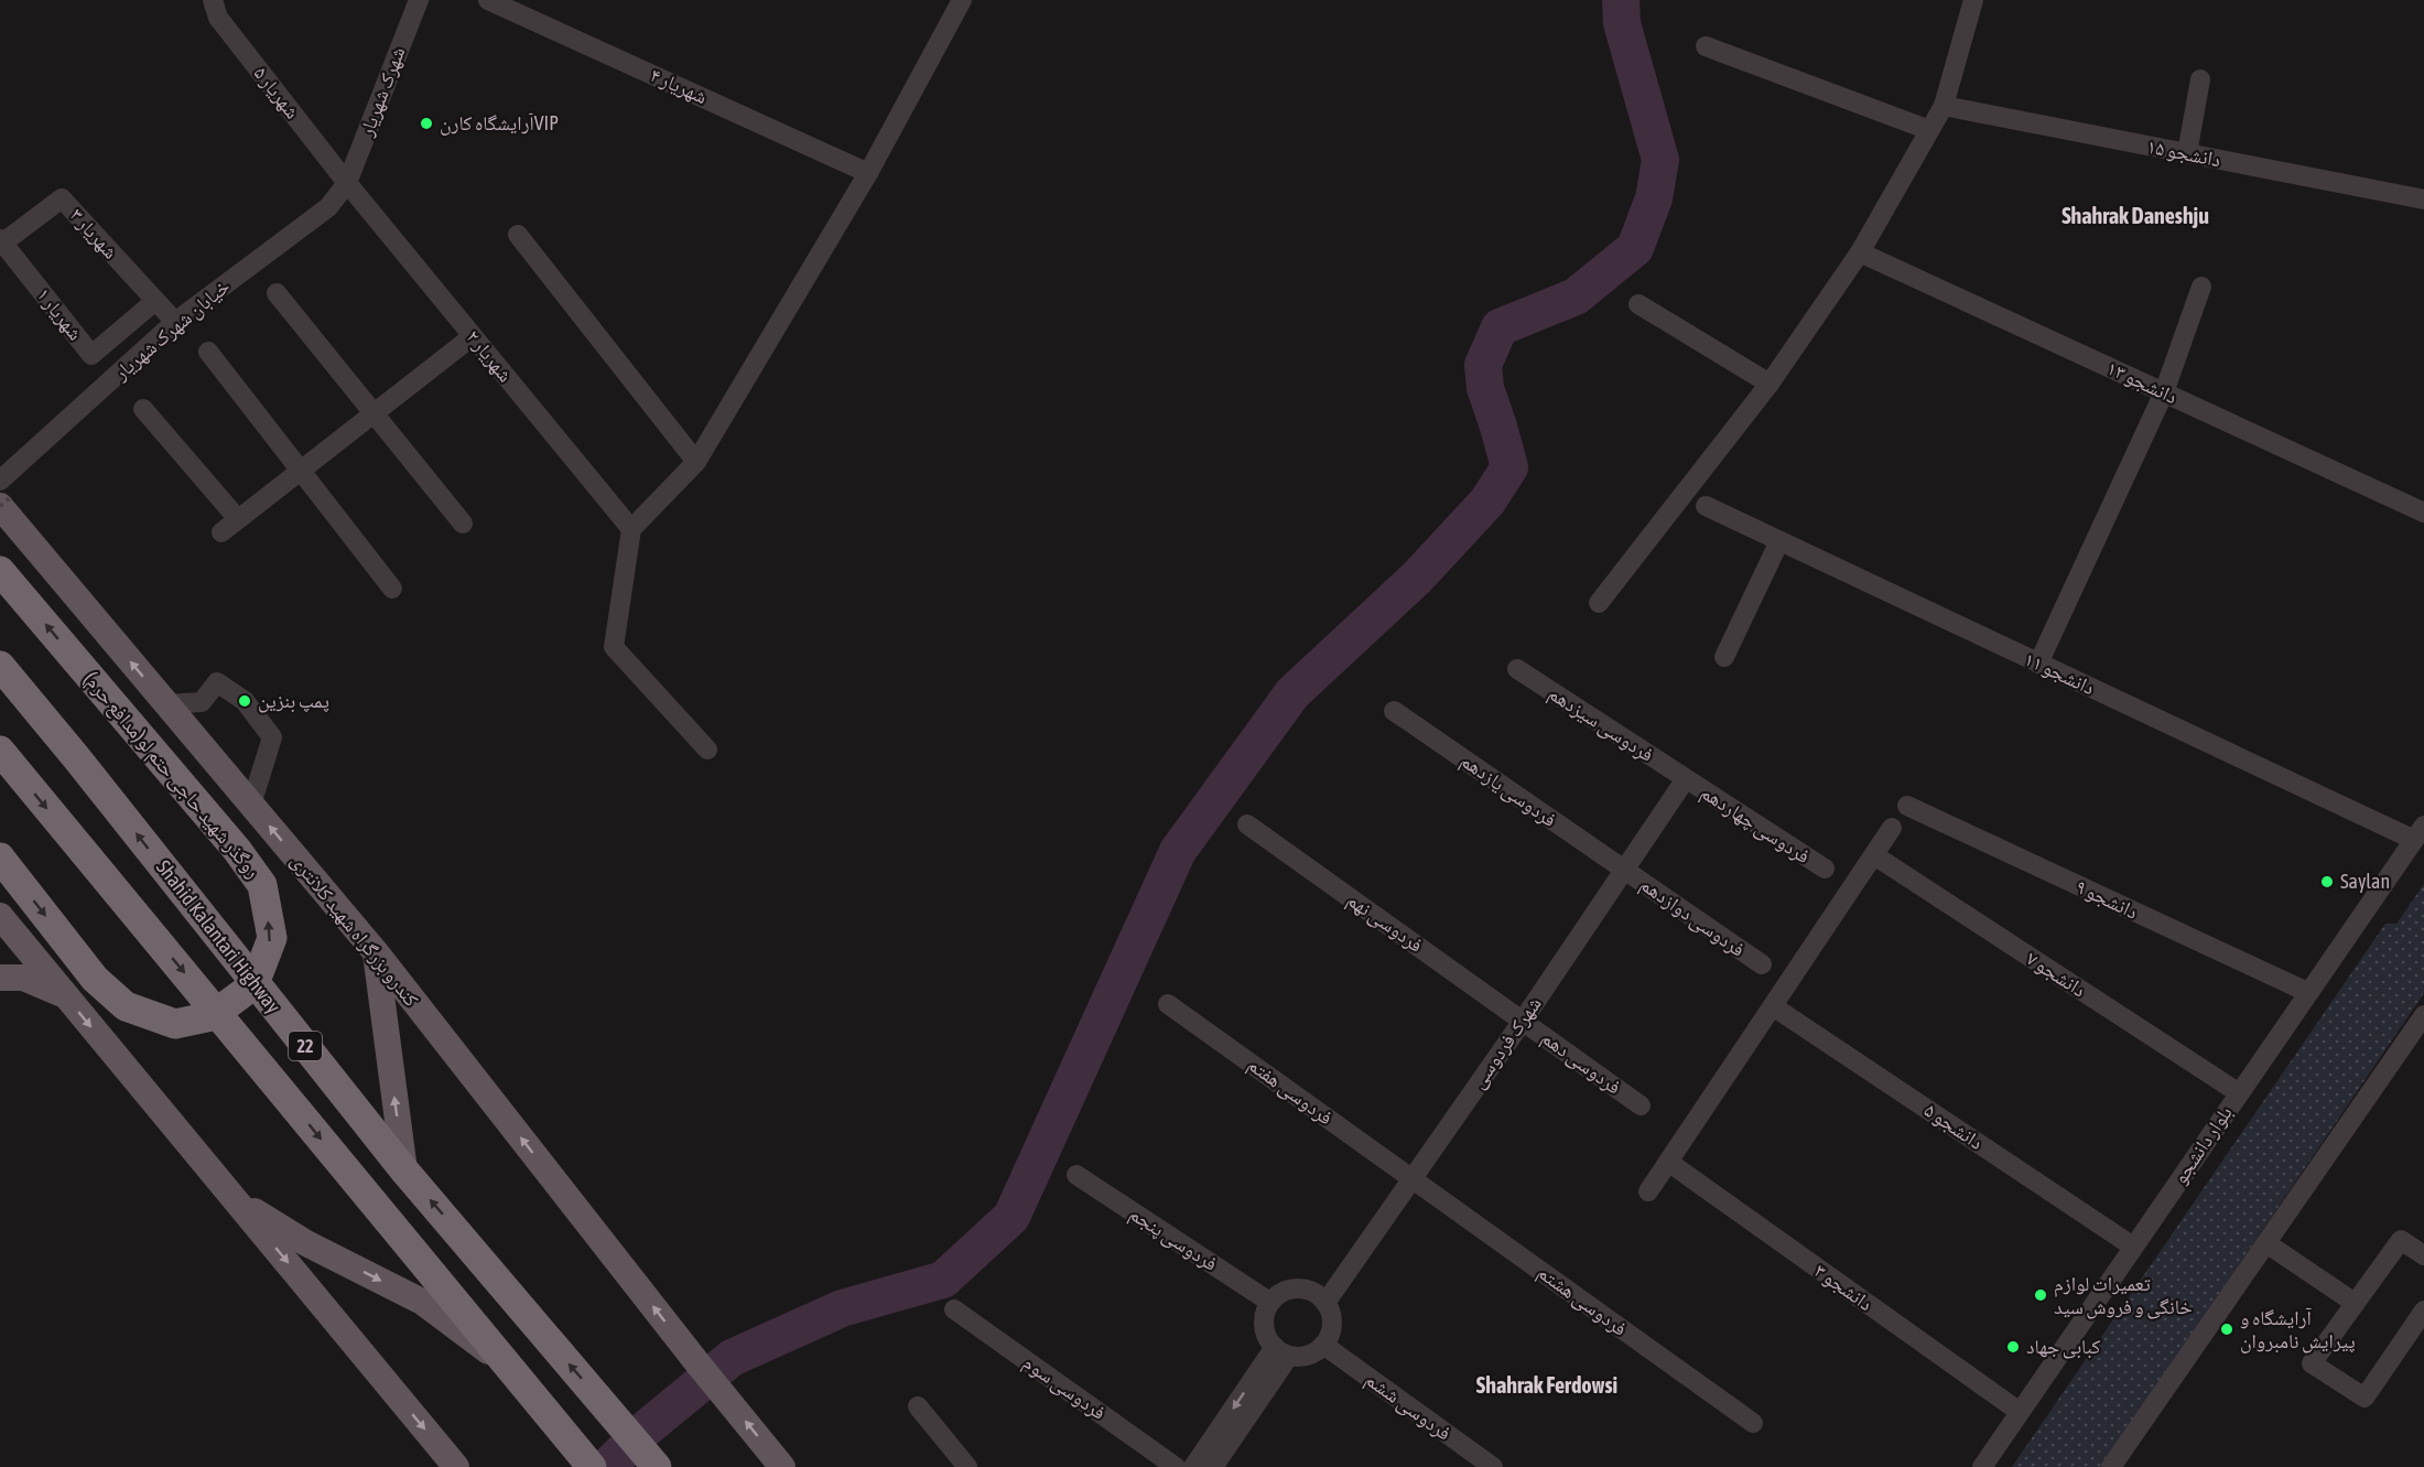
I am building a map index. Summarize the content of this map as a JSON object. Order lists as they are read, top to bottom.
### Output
{
  "streets": {
    "highway": ["روگذر شهید حاجی حتم لو(مدافع حرم)", "Shahid Kalantari Highway", "22"],
    "main road": ["کندرو بزرگراه شهید کلانتری"],
    "street": [
      "شهریار ۴",
      "شهرک شهریار",
      "۵ شهریار",
      "دانشجو ۱۵",
      "۳ شهریار",
      "۱ شهریار",
      "خیابان شهرک شهریار",
      "۲ شهریار",
      "دانشجو ۱۳",
      "دانشجو ۱۱",
      "فردوسی سیزدهم",
      "فردوسی یازدهم",
      "فردوسی چهاردهم",
      "دانشجو ۹",
      "فردوسی دوازدهم",
      "فردوسی نهم",
      "دانشجو ۷",
      "شهرک فردوسی",
      "فردوسی دهم",
      "فردوسی هفتم",
      "دانشجو ۵",
      "بلوار دانشجو",
      "فردوسی پنجم",
      "دانشجو ۳",
      "فردوسی هشتم",
      "فردوسی سوم",
      "فردوسی ششم"
    ]
  },
  "crossings": [
    ["شهرک شهریار", "۵ شهریار"],
    ["شهرک شهریار", "خیابان شهرک شهریار"],
    ["شهرک شهریار", "۲ شهریار"],
    ["۵ شهریار", "خیابان شهرک شهریار"],
    ["۵ شهریار", "۲ شهریار"],
    ["۳ شهریار", "۱ شهریار"],
    ["۳ شهریار", "خیابان شهرک شهریار"],
    ["خیابان شهرک شهریار", "۲ شهریار"],
    ["خیابان شهرک شهریار", "کندرو بزرگراه شهید کلانتری"],
    ["دانشجو ۱۱", "بلوار دانشجو"],
    ["فردوسی سیزدهم", "فردوسی چهاردهم"],
    ["فردوسی سیزدهم", "شهرک فردوسی"],
    ["فردوسی یازدهم", "فردوسی دوازدهم"],
    ["فردوسی یازدهم", "شهرک فردوسی"],
    ["فردوسی چهاردهم", "شهرک فردوسی"],
    ["دانشجو ۹", "بلوار دانشجو"],
    ["فردوسی دوازدهم", "شهرک فردوسی"],
    ["فردوسی نهم", "شهرک فردوسی"],
    ["فردوسی نهم", "فردوسی دهم"],
    ["دانشجو ۷", "بلوار دانشجو"],
    ["شهرک فردوسی", "فردوسی دهم"],
    ["شهرک فردوسی", "فردوسی هفتم"],
    ["شهرک فردوسی", "فردوسی پنجم"],
    ["شهرک فردوسی", "فردوسی هشتم"],
    ["شهرک فردوسی", "فردوسی ششم"],
    ["فردوسی هفتم", "فردوسی هشتم"],
    ["دانشجو ۵", "بلوار دانشجو"],
    ["بلوار دانشجو", "دانشجو ۳"],
    ["فردوسی پنجم", "فردوسی ششم"]
  ],
  "one_way": ["کندرو بزرگراه شهید کلانتری"],
  "districts": ["Shahrak Daneshju", "Shahrak Ferdowsi"],
  "places": [
    "آرایشگاه کارنVIP",
    "پمپ بنزین",
    "Saylan",
    "تعمیرات لوازم خانگی و فروش سید",
    "آرایشگاه و پیرایش نامبروان",
    "کبابی جهاد"
  ]
}
